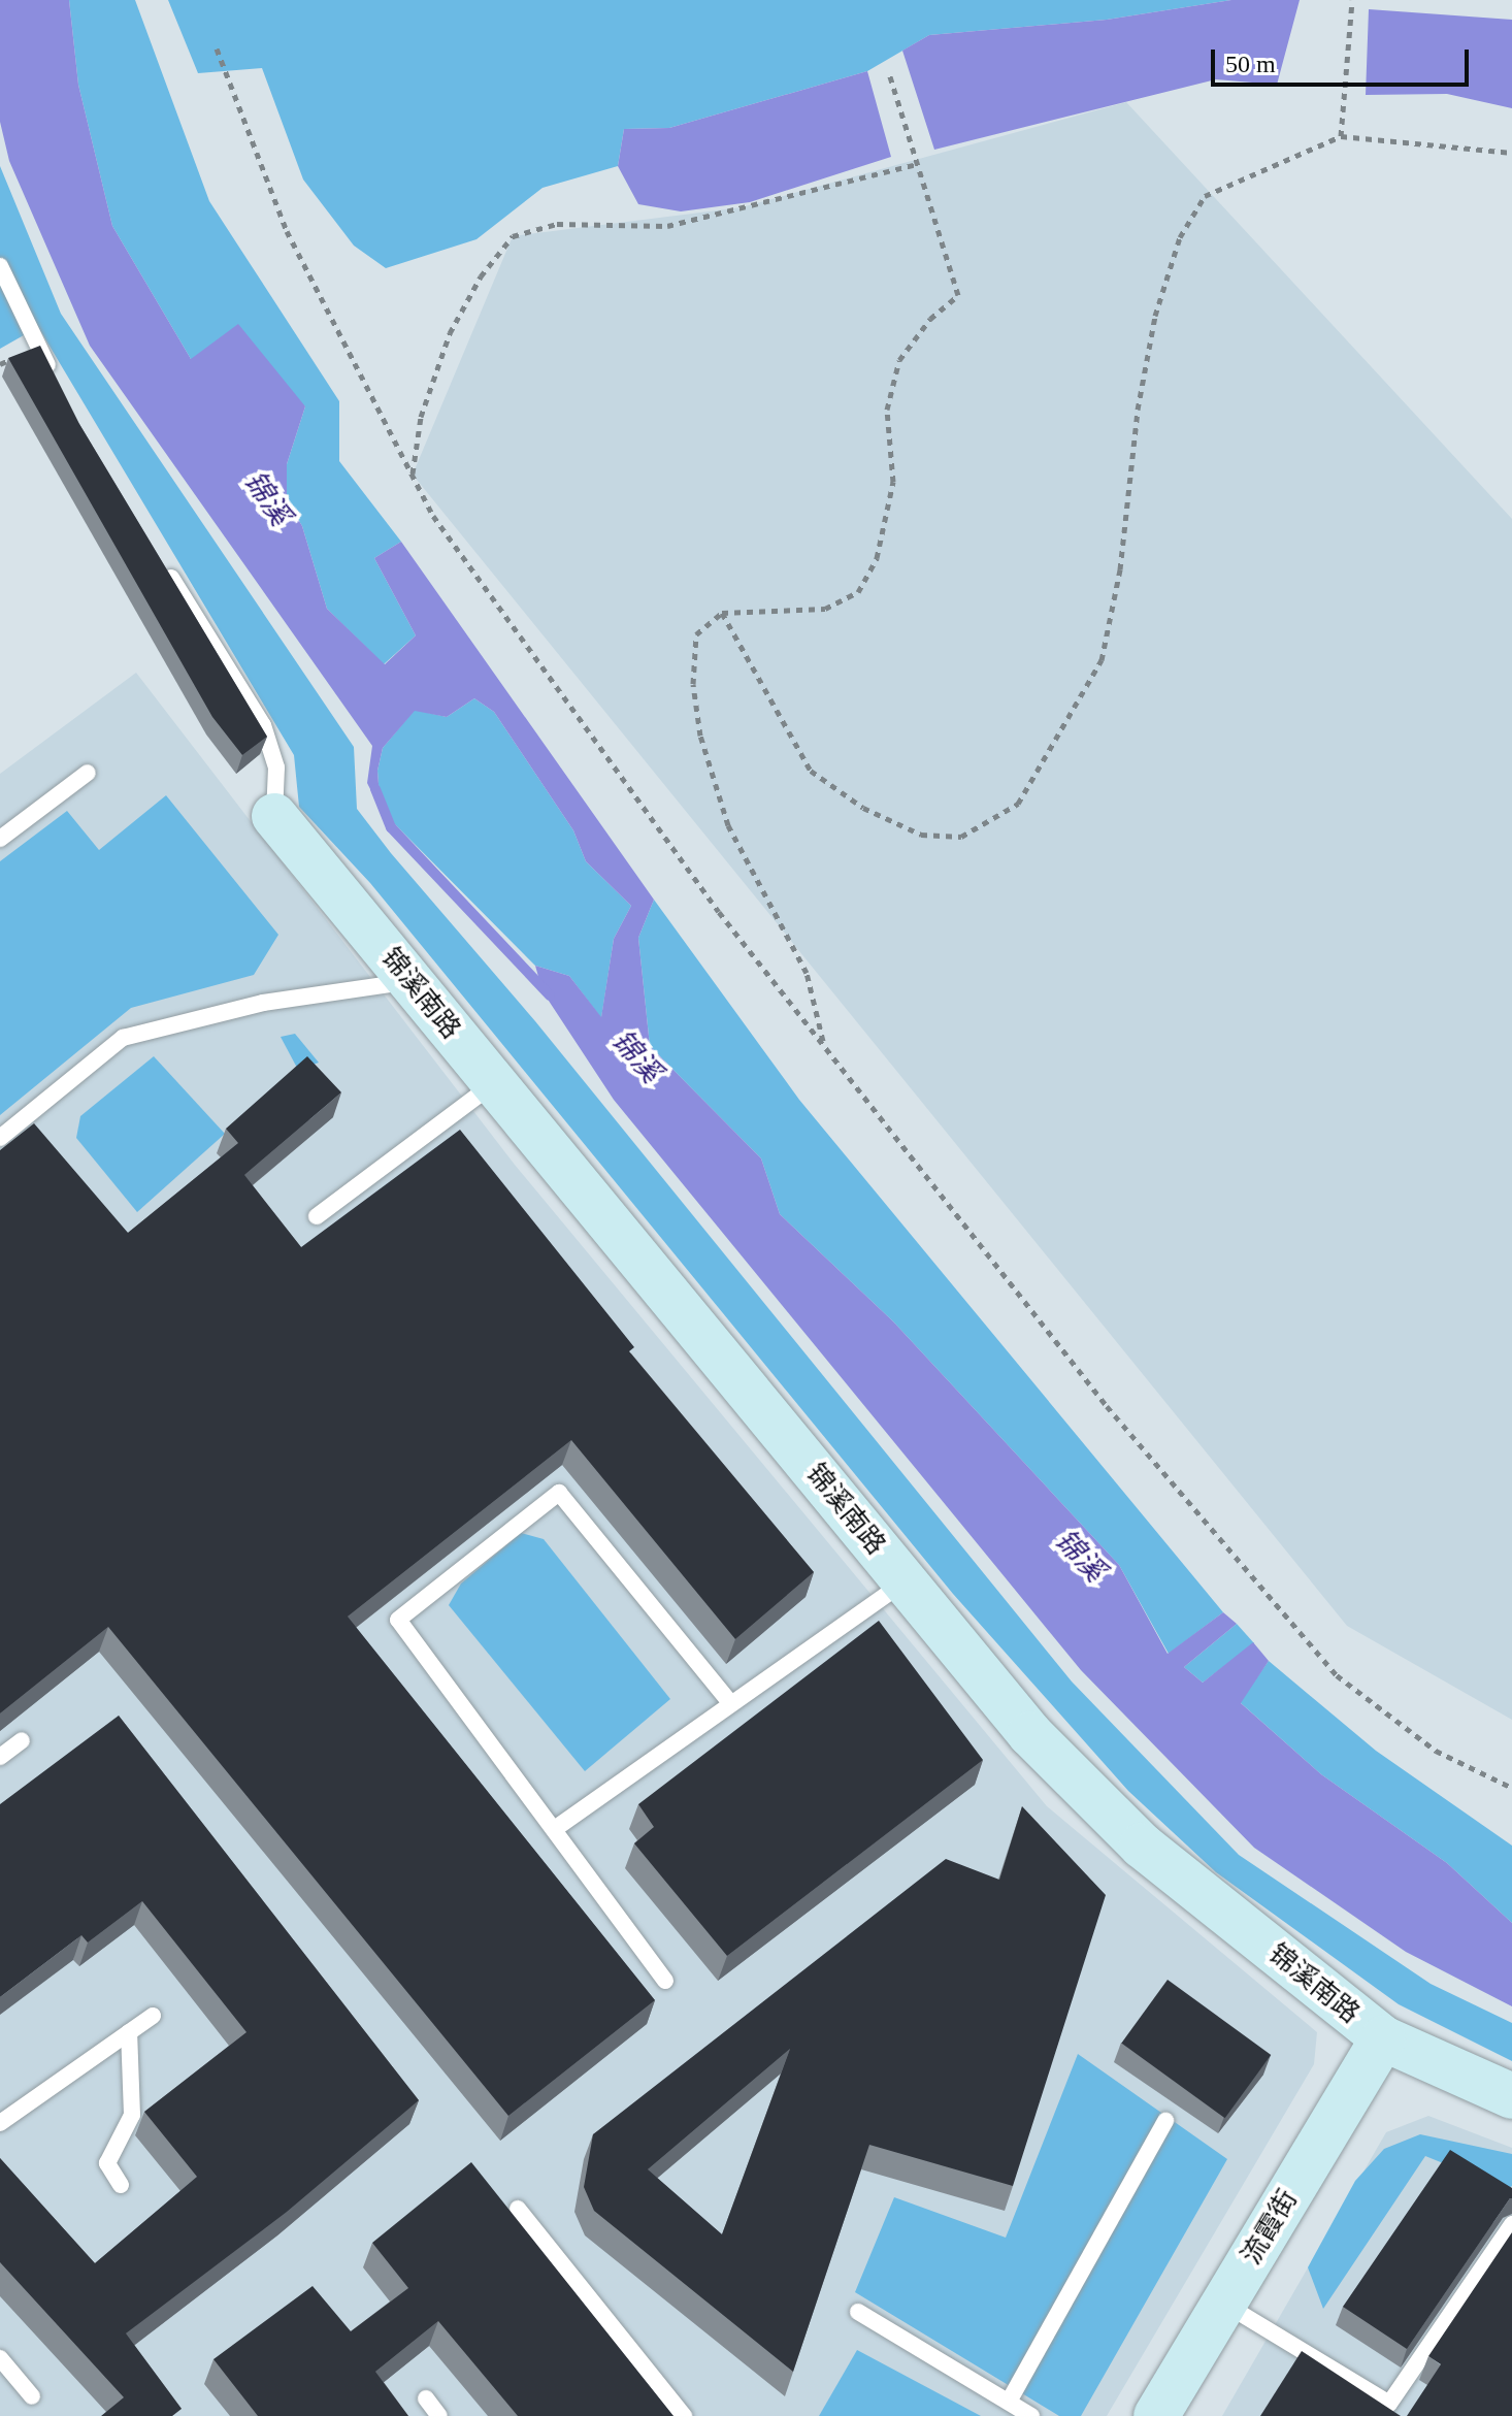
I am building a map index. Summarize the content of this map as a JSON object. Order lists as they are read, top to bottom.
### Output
{
  "streets": {
    "street": ["锦溪南路", "流霞街"]
  },
  "crossings": [
    ["锦溪南路", "流霞街"]
  ],
  "water": ["锦溪"],
  "scale_bar": "50 m"
}
